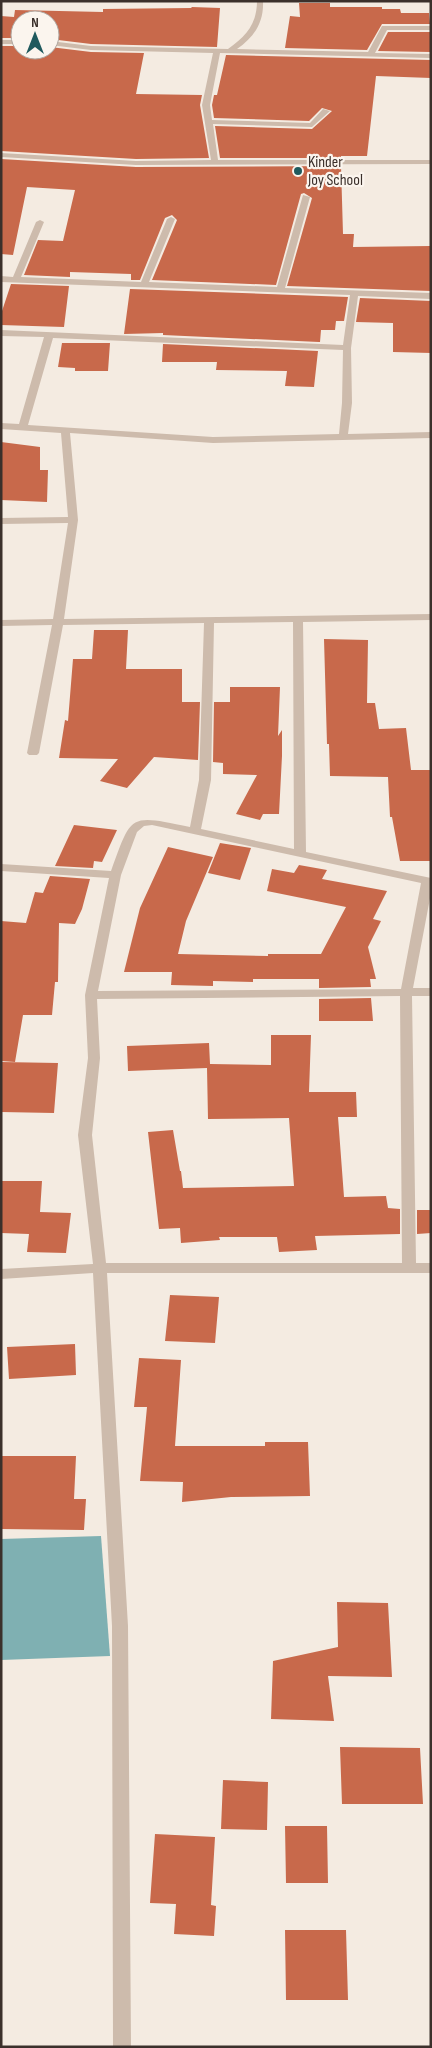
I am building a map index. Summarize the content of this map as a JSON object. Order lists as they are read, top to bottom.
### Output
{
  "places": ["Kinder Joy School"],
  "north": "top"
}
